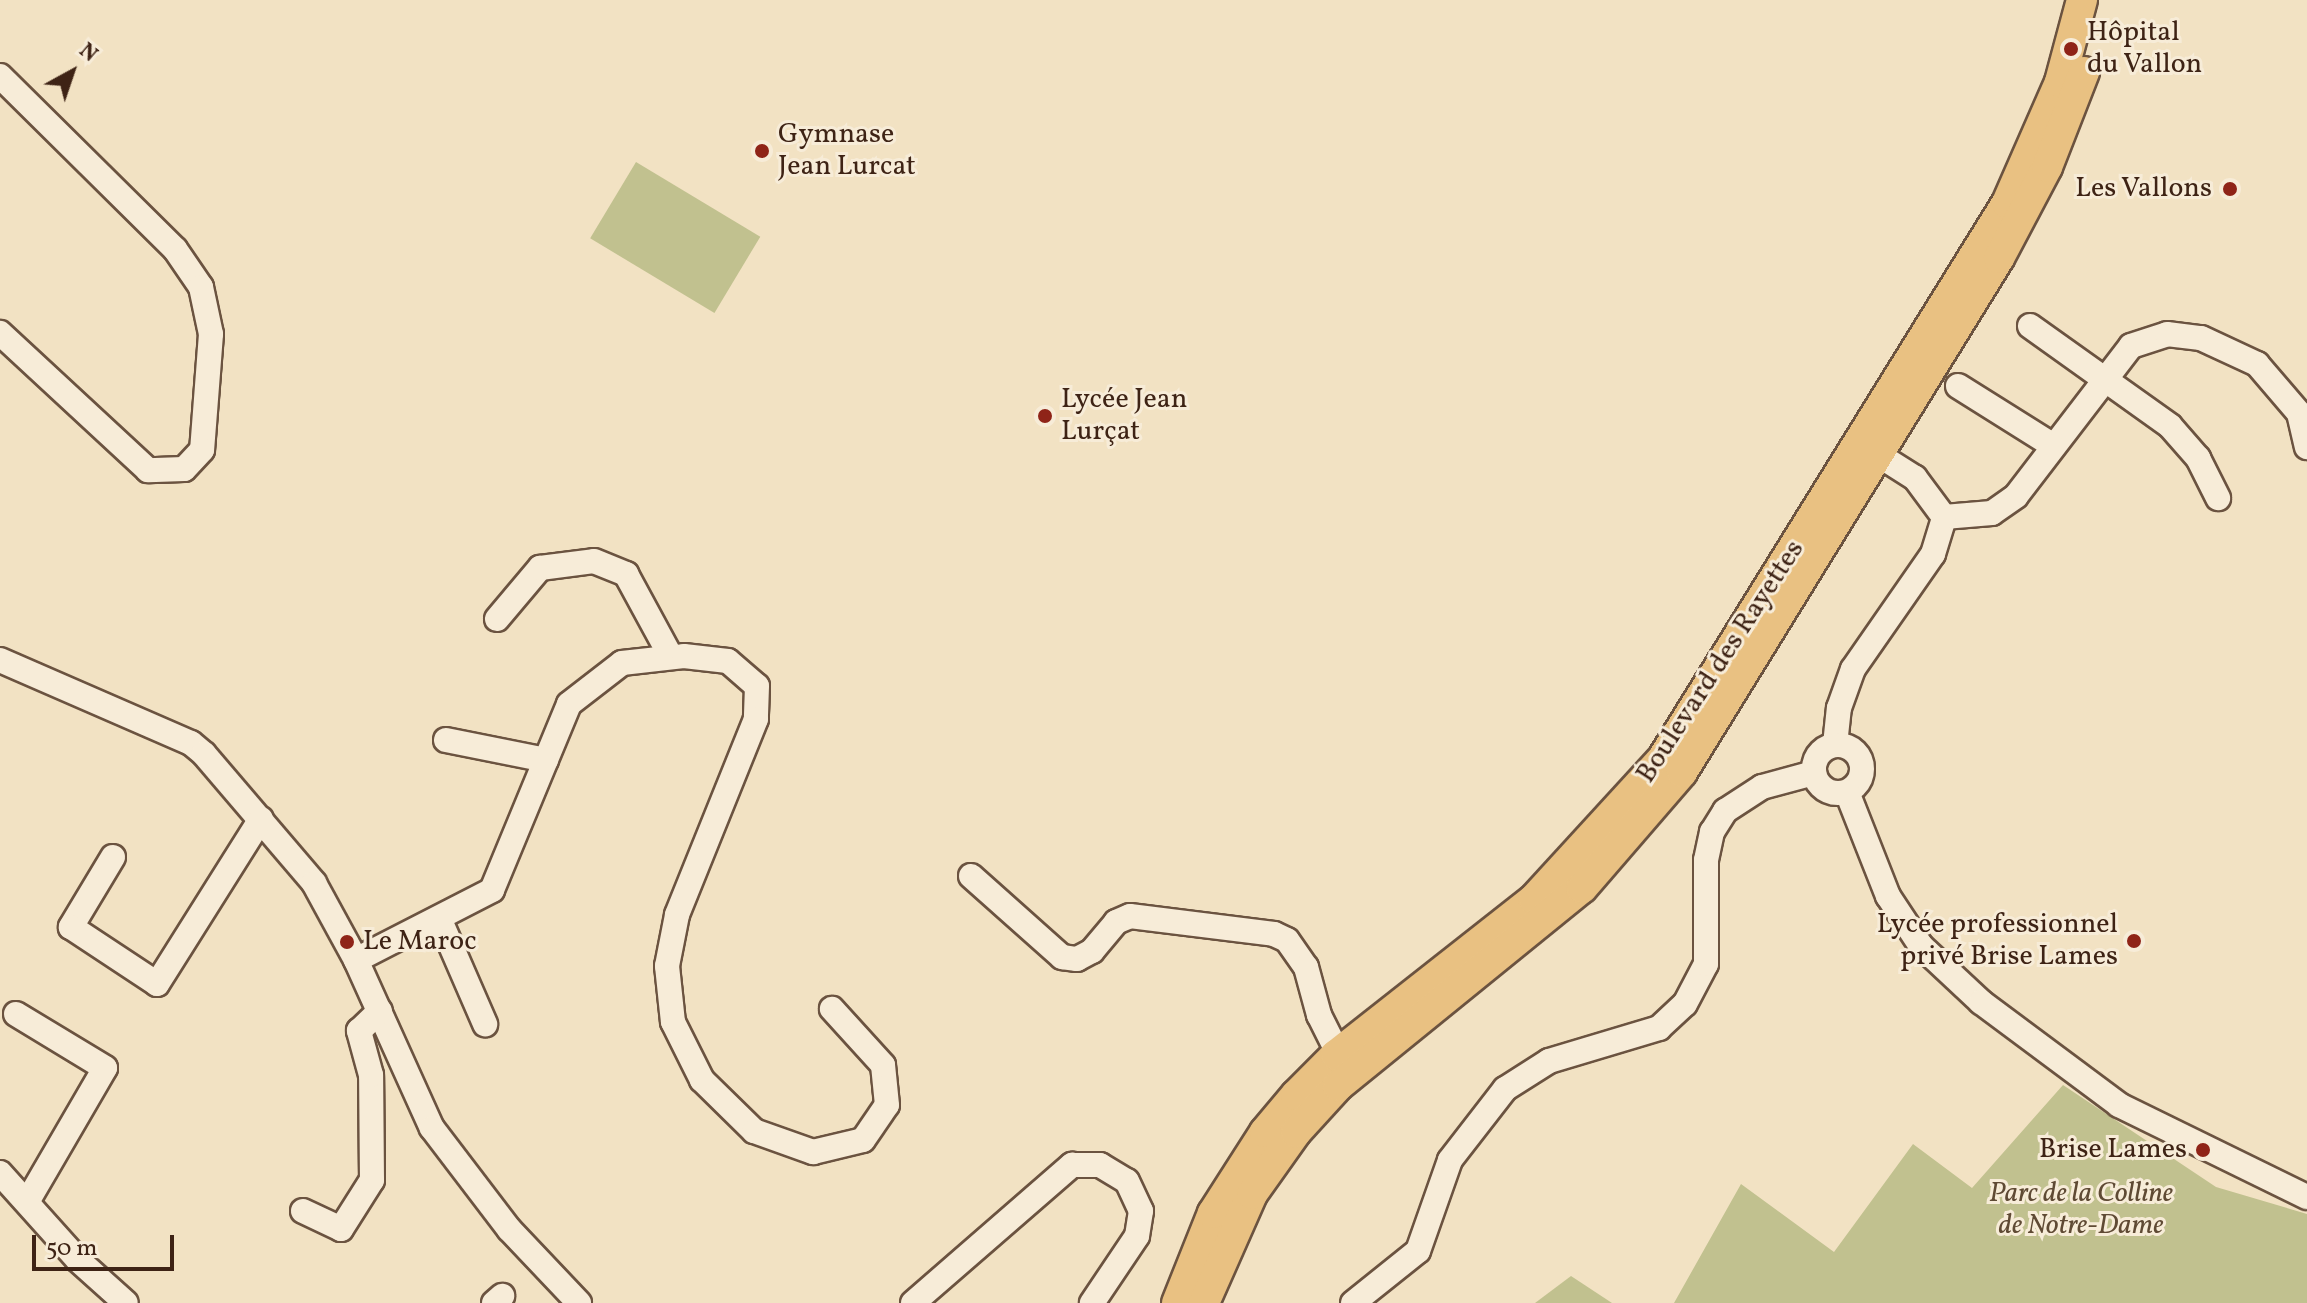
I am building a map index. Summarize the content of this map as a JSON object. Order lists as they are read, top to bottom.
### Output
{
  "streets": {
    "main road": ["Boulevard des Rayettes"]
  },
  "parks": ["Parc de la Colline de Notre-Dame"],
  "places": [
    "Hôpital du Vallon",
    "Gymnase Jean Lurcat",
    "Les Vallons",
    "Lycée Jean Lurçat",
    "Lycée professionnel privé Brise Lames",
    "Le Maroc",
    "Brise Lames"
  ],
  "scale_bar": "50 m",
  "north": "top right"
}
